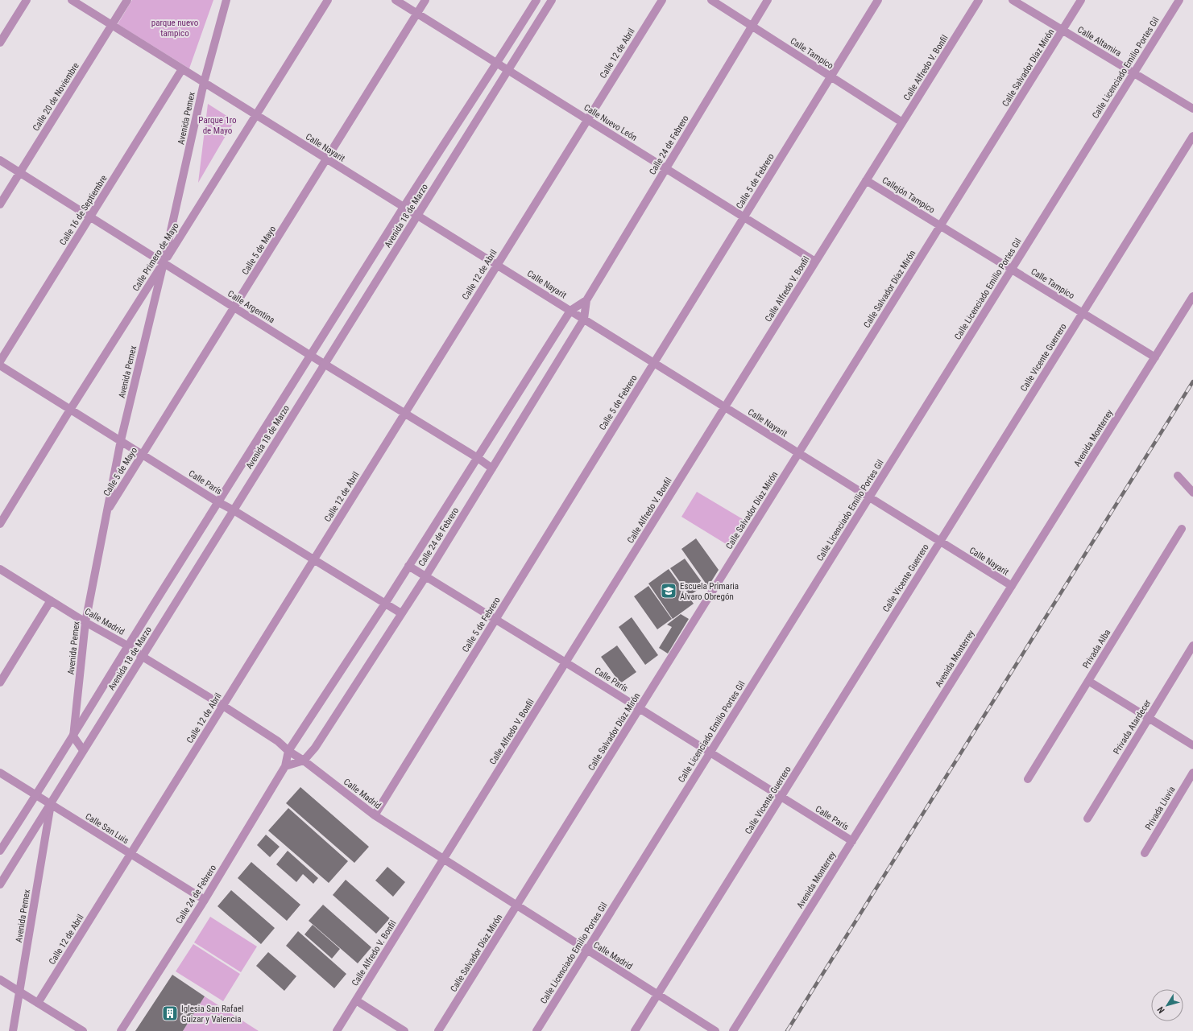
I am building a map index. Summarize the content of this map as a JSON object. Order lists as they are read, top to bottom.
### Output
{
  "streets": {
    "street": [
      "Calle Altamira",
      "Calle 12 de Abril",
      "Calle Tampico",
      "Calle Alfredo V. Bonfil",
      "Calle Salvador Díaz Mirón",
      "Calle Licenciado Emilio Portes Gil",
      "Calle 20 de Noviembre",
      "Avenida Pemex",
      "Calle Nuevo León",
      "Calle 24 de Febrero",
      "Calle Nayarit",
      "Calle 5 de Febrero",
      "Callejón Tampico",
      "Calle 16 de Septiembre",
      "Avenida 18 de Marzo",
      "Calle 5 de Mayo",
      "Calle Primero de Mayo",
      "Calle Argentina",
      "Calle Vicente Guerrero",
      "Avenida Monterrey",
      "Calle París",
      "Calle Madrid",
      "Privada Alba",
      "Privada Atardecer",
      "Privada Lluvia",
      "Calle San Luis"
    ]
  },
  "crossings": [
    ["Calle Altamira", "Calle Salvador Díaz Mirón"],
    ["Calle Altamira", "Calle Licenciado Emilio Portes Gil"],
    ["Calle 12 de Abril", "Calle Nuevo León"],
    ["Calle 12 de Abril", "Calle Nayarit"],
    ["Calle 12 de Abril", "Calle Argentina"],
    ["Calle 12 de Abril", "Calle París"],
    ["Calle 12 de Abril", "Calle Madrid"],
    ["Calle 12 de Abril", "Calle San Luis"],
    ["Calle Tampico", "Calle Alfredo V. Bonfil"],
    ["Calle Tampico", "Calle Salvador Díaz Mirón"],
    ["Calle Tampico", "Calle Licenciado Emilio Portes Gil"],
    ["Calle Tampico", "Calle 24 de Febrero"],
    ["Calle Tampico", "Calle 5 de Febrero"],
    ["Calle Tampico", "Callejón Tampico"],
    ["Calle Tampico", "Calle Vicente Guerrero"],
    ["Calle Tampico", "Avenida Monterrey"],
    ["Calle Alfredo V. Bonfil", "Calle Nuevo León"],
    ["Calle Alfredo V. Bonfil", "Calle Nayarit"],
    ["Calle Alfredo V. Bonfil", "Callejón Tampico"],
    ["Calle Alfredo V. Bonfil", "Calle París"],
    ["Calle Alfredo V. Bonfil", "Calle Madrid"],
    ["Calle Salvador Díaz Mirón", "Calle Nayarit"],
    ["Calle Salvador Díaz Mirón", "Callejón Tampico"],
    ["Calle Salvador Díaz Mirón", "Calle París"],
    ["Calle Salvador Díaz Mirón", "Calle Madrid"],
    ["Calle Licenciado Emilio Portes Gil", "Calle Nayarit"],
    ["Calle Licenciado Emilio Portes Gil", "Calle París"],
    ["Calle Licenciado Emilio Portes Gil", "Calle Madrid"],
    ["Calle 20 de Noviembre", "Calle Nayarit"],
    ["Calle 20 de Noviembre", "Calle Argentina"],
    ["Avenida Pemex", "Calle Nayarit"],
    ["Avenida Pemex", "Avenida 18 de Marzo"],
    ["Avenida Pemex", "Calle 5 de Mayo"],
    ["Avenida Pemex", "Calle Primero de Mayo"],
    ["Avenida Pemex", "Calle Argentina"],
    ["Avenida Pemex", "Calle París"],
    ["Avenida Pemex", "Calle Madrid"],
    ["Avenida Pemex", "Calle San Luis"],
    ["Calle Nuevo León", "Calle 24 de Febrero"],
    ["Calle Nuevo León", "Calle 5 de Febrero"],
    ["Calle Nuevo León", "Avenida 18 de Marzo"],
    ["Calle Nuevo León", "Calle 5 de Mayo"],
    ["Calle 24 de Febrero", "Calle Nayarit"],
    ["Calle 24 de Febrero", "Calle Argentina"],
    ["Calle 24 de Febrero", "Calle París"],
    ["Calle 24 de Febrero", "Calle Madrid"],
    ["Calle 24 de Febrero", "Calle San Luis"],
    ["Calle Nayarit", "Calle 5 de Febrero"],
    ["Calle Nayarit", "Calle 16 de Septiembre"],
    ["Calle Nayarit", "Avenida 18 de Marzo"],
    ["Calle Nayarit", "Calle 5 de Mayo"],
    ["Calle Nayarit", "Calle Primero de Mayo"],
    ["Calle Nayarit", "Calle Vicente Guerrero"],
    ["Calle Nayarit", "Avenida Monterrey"],
    ["Calle 5 de Febrero", "Calle París"],
    ["Calle 5 de Febrero", "Calle Madrid"],
    ["Calle 16 de Septiembre", "Calle Argentina"],
    ["Avenida 18 de Marzo", "Calle Argentina"],
    ["Avenida 18 de Marzo", "Calle París"],
    ["Avenida 18 de Marzo", "Calle Madrid"],
    ["Avenida 18 de Marzo", "Calle San Luis"],
    ["Calle 5 de Mayo", "Calle Argentina"],
    ["Calle 5 de Mayo", "Calle París"],
    ["Calle Primero de Mayo", "Calle Argentina"],
    ["Calle Primero de Mayo", "Calle París"],
    ["Calle Vicente Guerrero", "Calle París"],
    ["Calle Vicente Guerrero", "Calle Madrid"],
    ["Avenida Monterrey", "Calle París"]
  ],
  "parks": ["parque nuevo tampico", "Parque 1ro de Mayo"],
  "places": {
    "school or university": ["Escuela Primaria Álvaro Obregón"],
    "building": ["Iglesia San Rafael Guizar y Valencia"]
  },
  "north": "bottom left"
}
